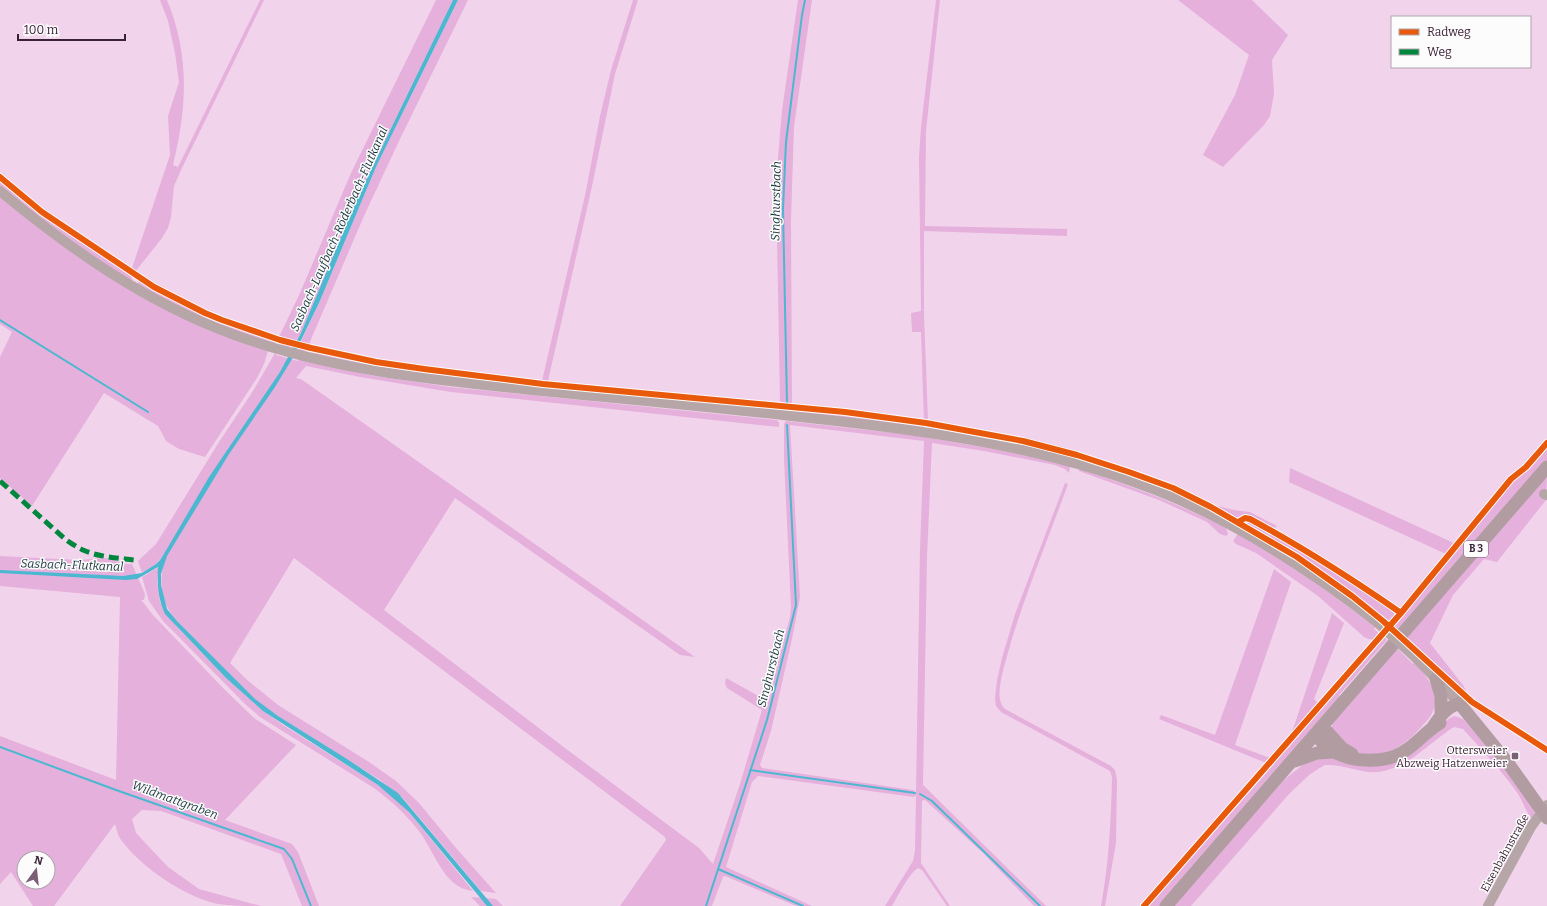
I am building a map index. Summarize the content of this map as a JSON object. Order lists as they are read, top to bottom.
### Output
{
  "streets": {
    "main road": ["B 3"],
    "street": ["Eisenbahnstraße"]
  },
  "water": [
    "Singhurstbach",
    "Sasbach-Laufbach-Röderbach-Flutkanal",
    "Sasbach-Flutkanal",
    "Wildmattgraben"
  ],
  "places": {
    "transit": ["Ottersweier Abzweig Hatzenweier"]
  },
  "legend": ["Radweg", "Weg"],
  "scale_bar": "100 m",
  "north": "top"
}
